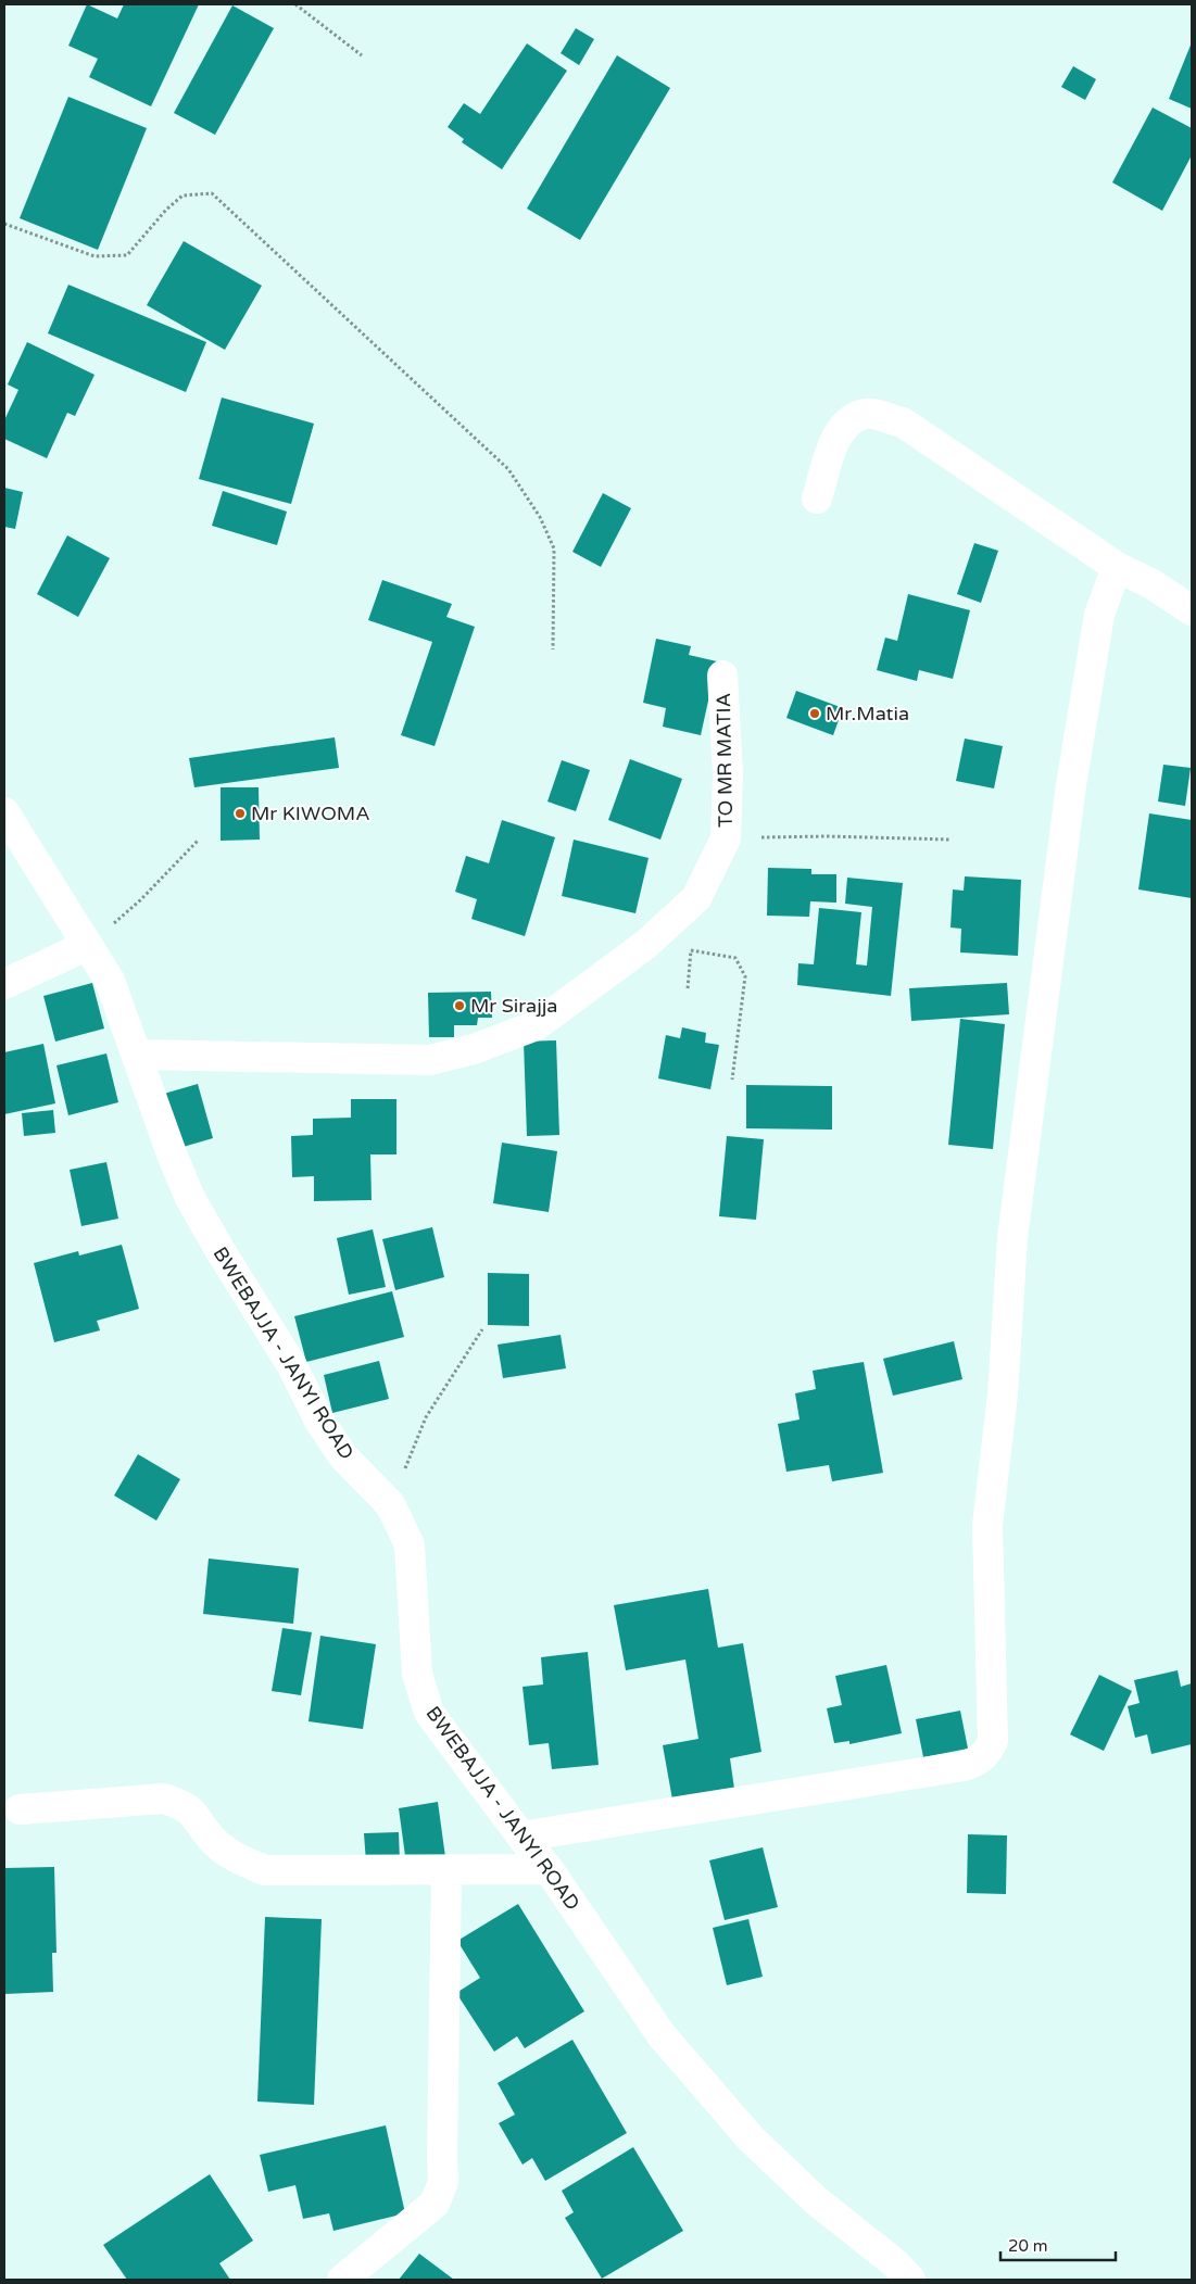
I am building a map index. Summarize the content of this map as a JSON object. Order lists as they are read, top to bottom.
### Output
{
  "streets": {
    "street": ["TO MR MATIA", "BWEBAJJA - JANYI ROAD"]
  },
  "crossings": [
    ["TO MR MATIA", "BWEBAJJA - JANYI ROAD"]
  ],
  "places": ["Mr.Matia", "Mr KIWOMA", "Mr Sirajja"],
  "scale_bar": "20 m"
}
